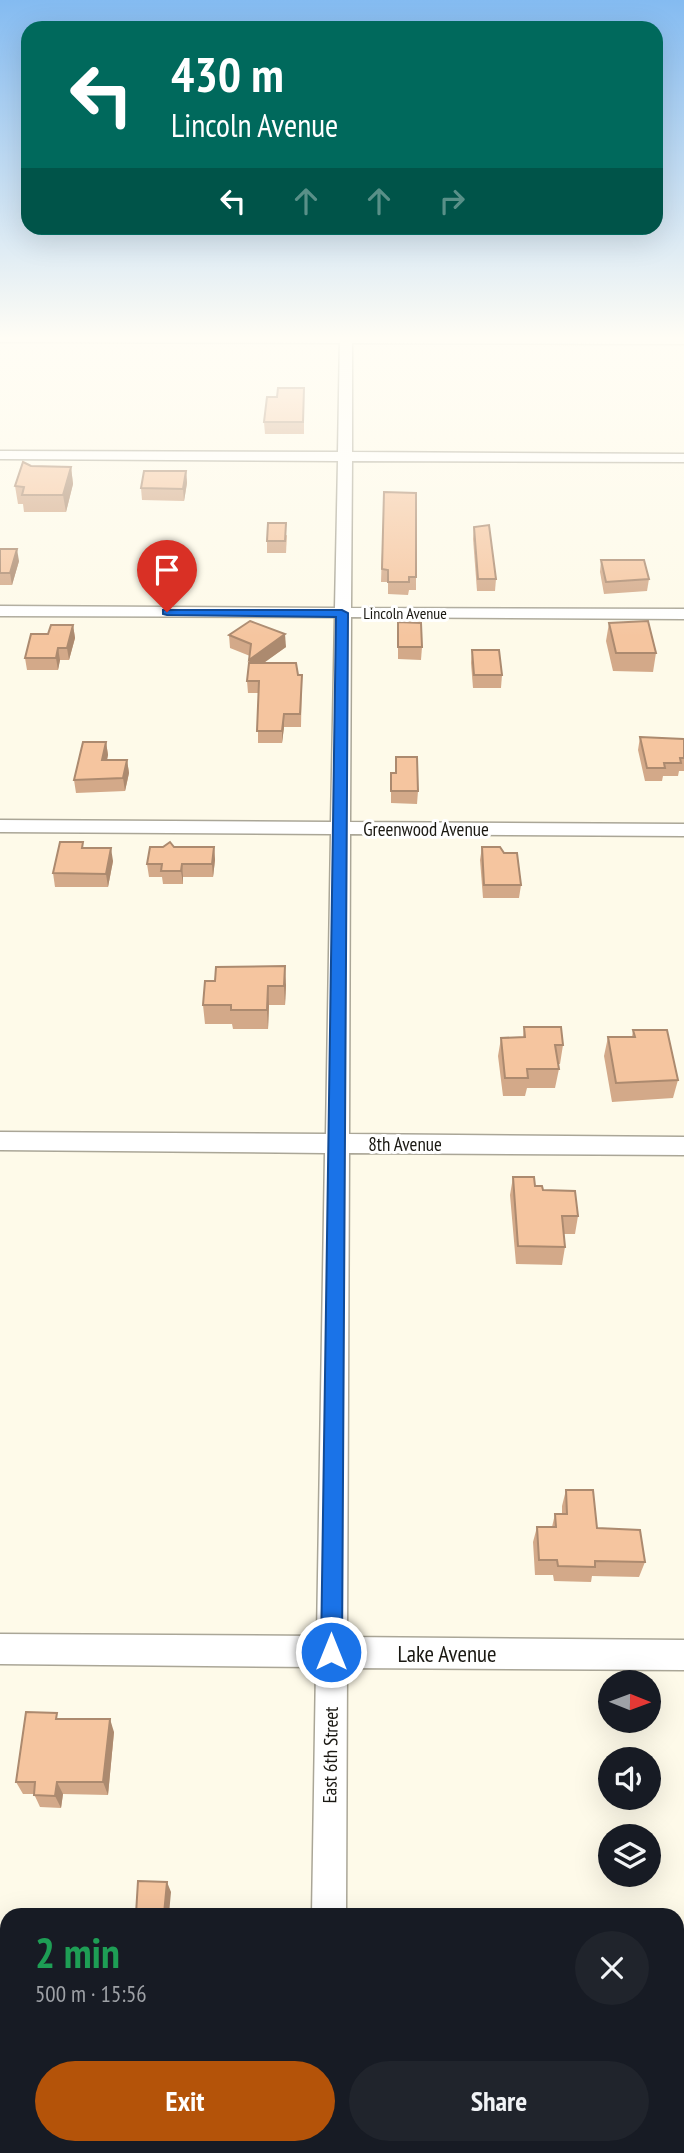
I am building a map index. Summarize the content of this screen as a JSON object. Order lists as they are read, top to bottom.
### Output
{
  "streets": {
    "street": [
      "Lincoln Avenue",
      "Greenwood Avenue",
      "8th Avenue",
      "Lake Avenue",
      "East 6th Street"
    ]
  },
  "crossings": [
    ["Lincoln Avenue", "East 6th Street"],
    ["Greenwood Avenue", "East 6th Street"],
    ["8th Avenue", "East 6th Street"],
    ["Lake Avenue", "East 6th Street"]
  ],
  "north": "right",
  "page": {
    "turn": ["430 m", "Lincoln Avenue"],
    "heading": ["2 min", "500 m · 15:56"],
    "buttons": ["Exit", "Share"]
  }
}
